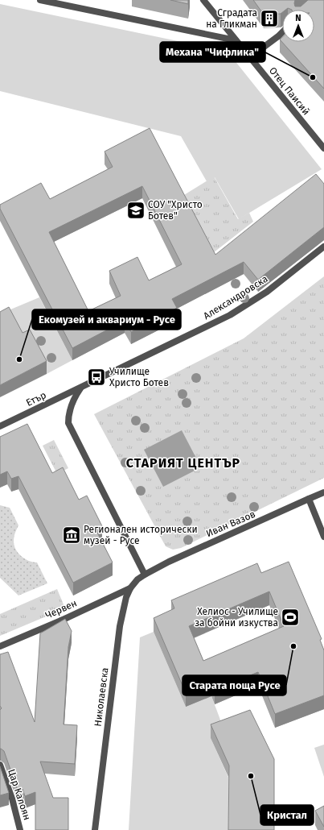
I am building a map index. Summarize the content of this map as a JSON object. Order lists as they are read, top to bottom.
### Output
{
  "streets": {
    "street": [
      "Отец Паисий",
      "Александровска",
      "Етър",
      "Иван Вазов",
      "Червен",
      "Николаевска",
      "Цар Калоян"
    ]
  },
  "crossings": [
    ["Александровска", "Етър"],
    ["Иван Вазов", "Николаевска"],
    ["Червен", "Николаевска"]
  ],
  "districts": ["СТАРИЯТ ЦЕНТЪР"],
  "places": {
    "building": ["Сградата на Гликман"],
    "other": [
      "Механа \"Чифлика\"",
      "Екомузей и аквариум - Русе",
      "Старата поща Русе",
      "Кристал"
    ],
    "school or university": ["СОУ \"Христо Ботев\""],
    "bus stop": ["Училище Христо Ботев"],
    "museum": ["Регионален исторически музей - Русе"],
    "sports": ["Хелиос - Училище за бойни изкуства"]
  },
  "north": "top"
}
